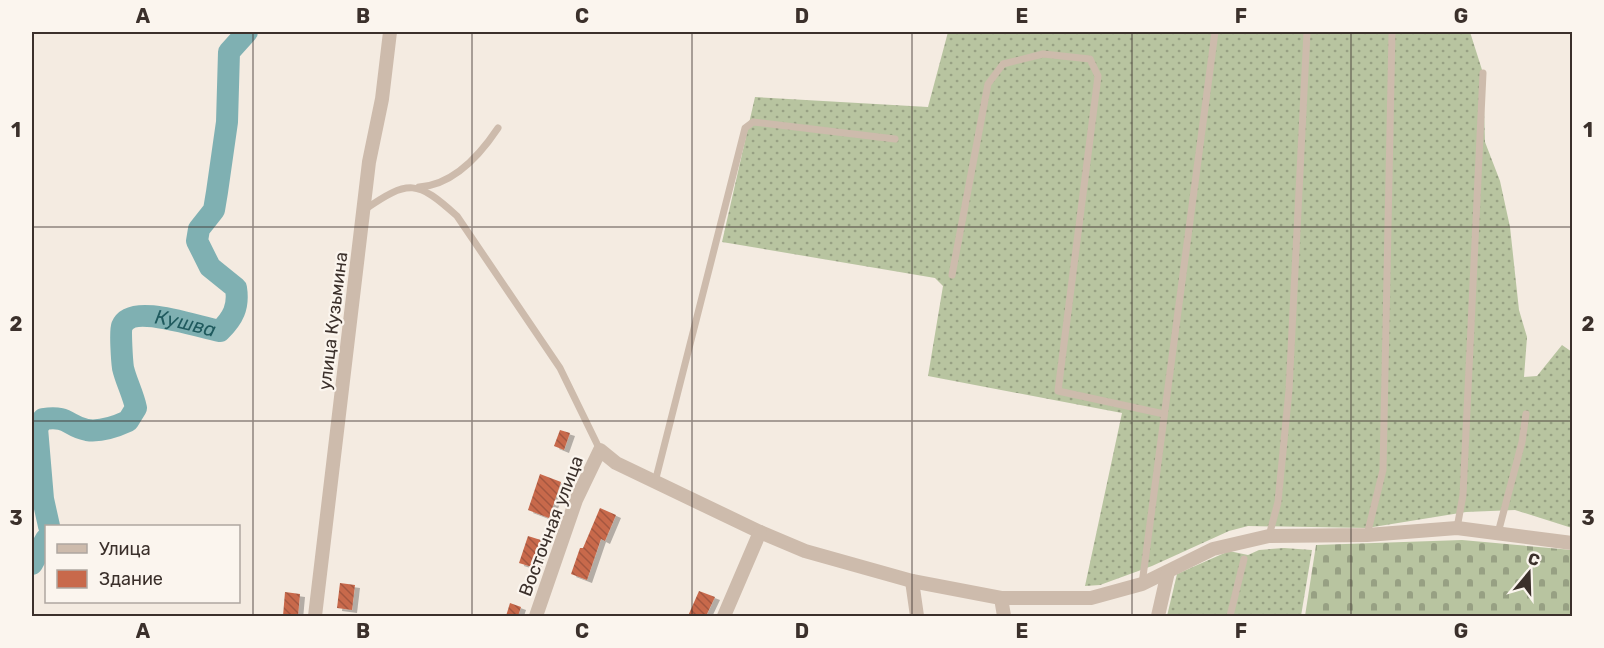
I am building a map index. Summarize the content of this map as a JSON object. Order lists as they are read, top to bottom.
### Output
{
  "streets": {
    "street": ["улица Кузьмина", "Восточная улица"]
  },
  "water": ["Кушва"],
  "legend": ["Улица", "Здание"],
  "north": "top",
  "grid": {
    "columns": [
      "A",
      "B",
      "C",
      "D",
      "E",
      "F",
      "G"
    ],
    "rows": ["1", "2", "3"]
  }
}
